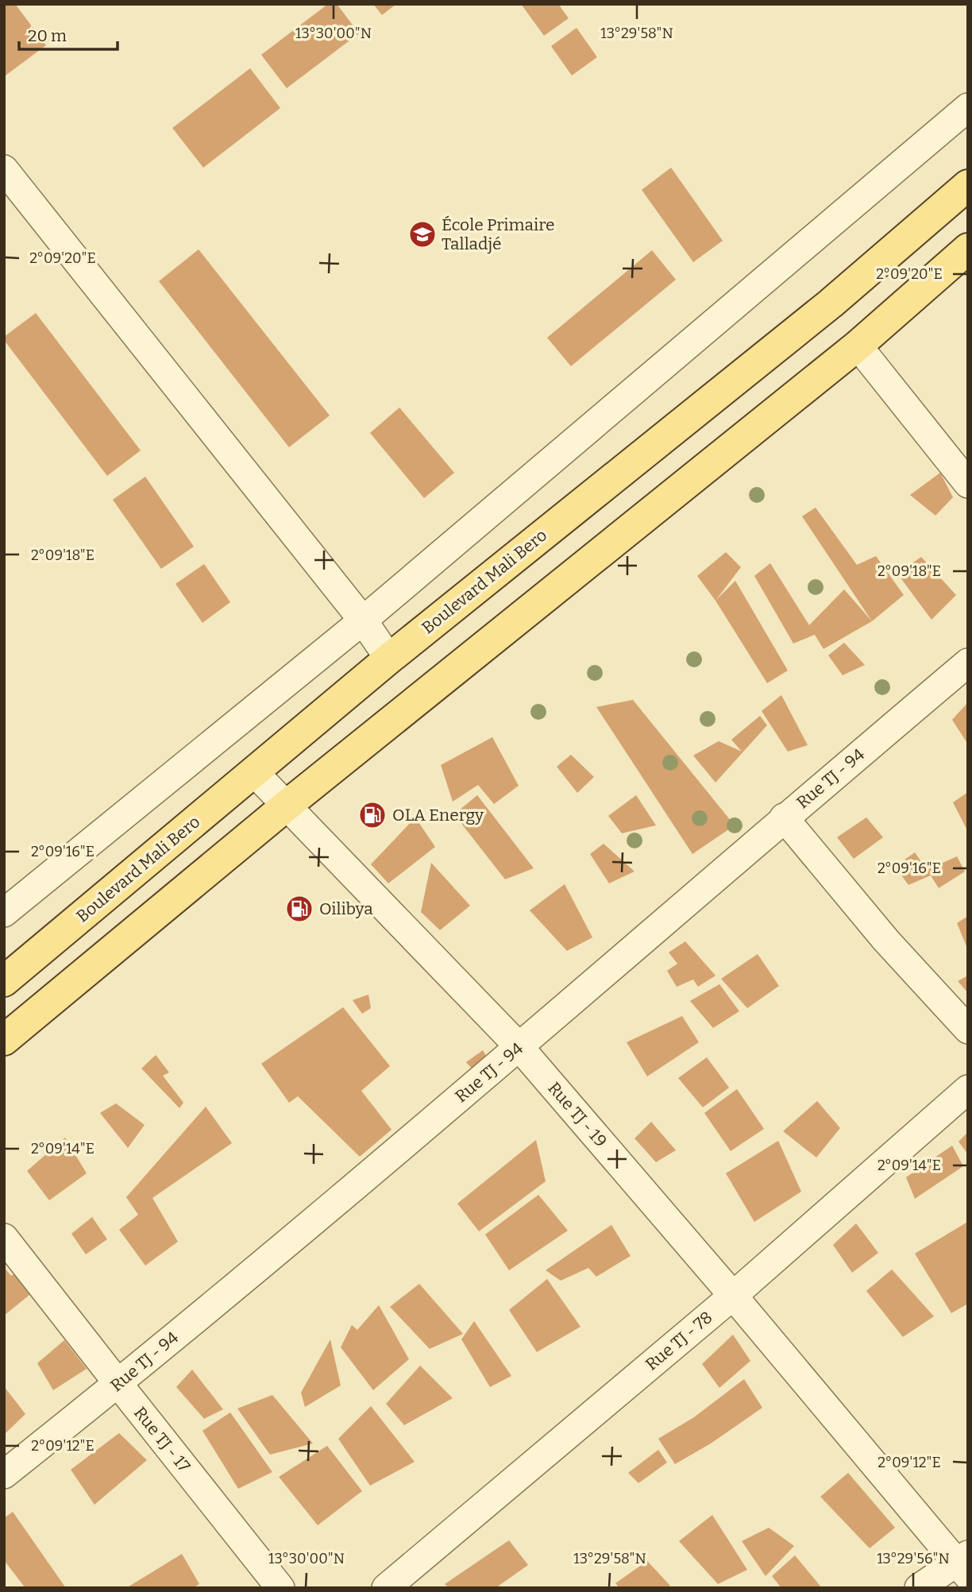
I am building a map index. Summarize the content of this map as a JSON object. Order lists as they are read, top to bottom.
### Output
{
  "streets": {
    "main road": ["Boulevard Mali Bero"],
    "street": [
      "Rue TJ - 94",
      "Rue TJ - 19",
      "Rue TJ - 78",
      "Rue TJ - 17"
    ]
  },
  "crossings": [
    ["Boulevard Mali Bero", "Rue TJ - 19"],
    ["Rue TJ - 94", "Rue TJ - 19"],
    ["Rue TJ - 94", "Rue TJ - 17"],
    ["Rue TJ - 19", "Rue TJ - 78"]
  ],
  "places": {
    "school or university": ["École Primaire Talladjé"],
    "fuel station": ["OLA Energy", "Oilibya"]
  },
  "scale_bar": "20 m",
  "coordinates": [
    "13°30'00\"N",
    "13°29'58\"N",
    "2°09'20\"E",
    "2°09'18\"E",
    "2°09'16\"E",
    "2°09'14\"E",
    "2°09'12\"E",
    "13°29'56\"N"
  ]
}
